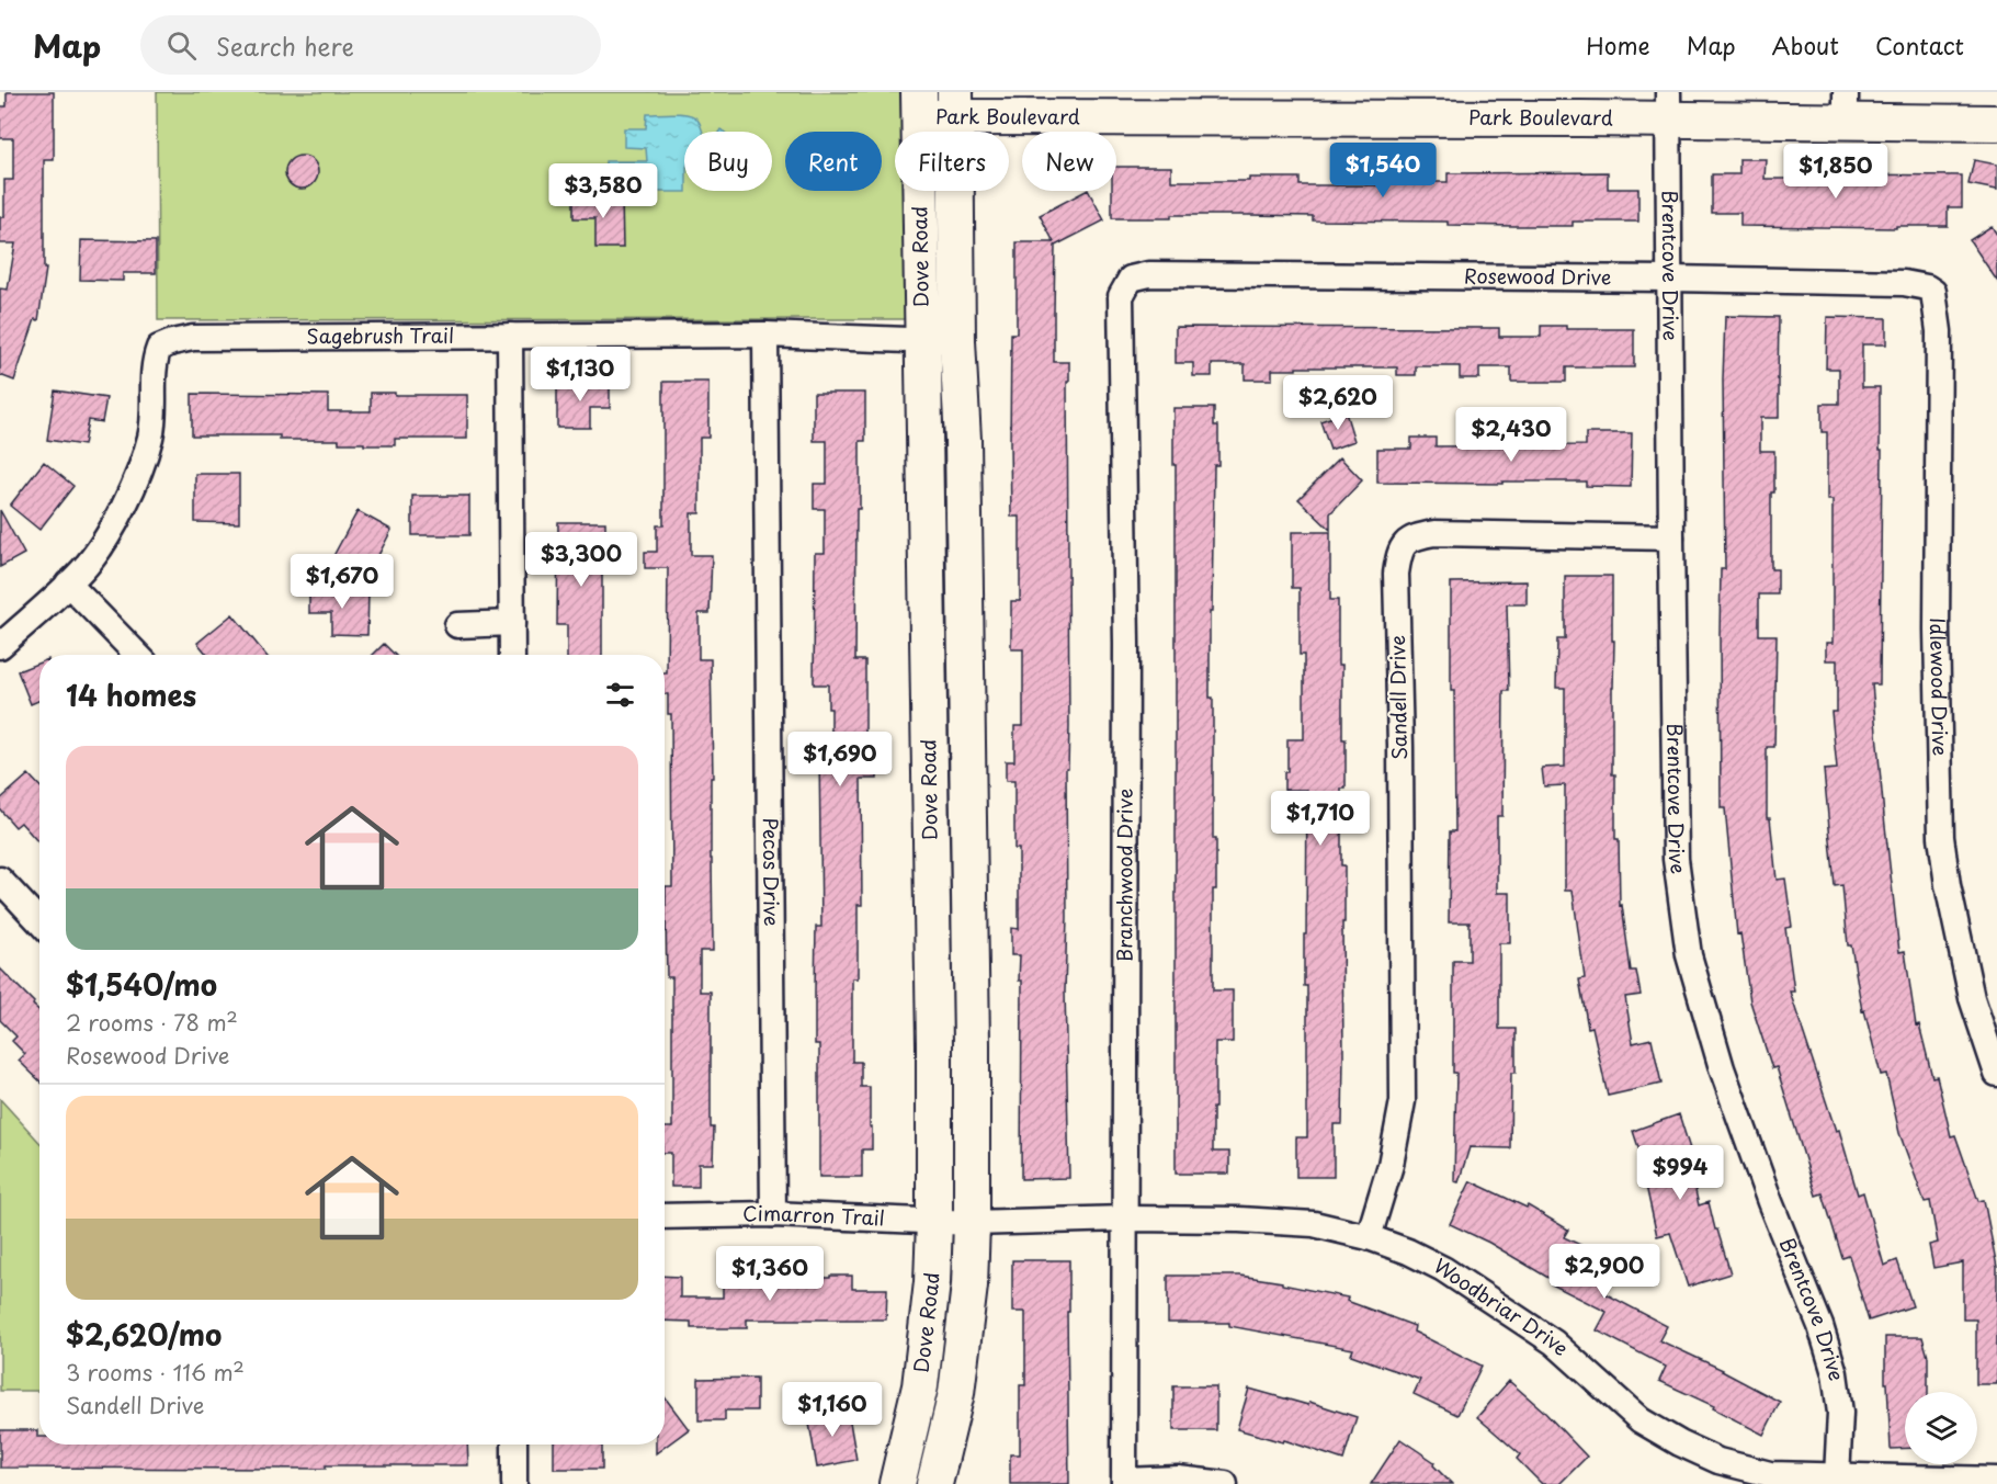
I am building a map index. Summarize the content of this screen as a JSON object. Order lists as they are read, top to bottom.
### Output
{
  "streets": {
    "main road": ["Park Boulevard", "Dove Road"],
    "street": [
      "Brentcove Drive",
      "Rosewood Drive",
      "Sagebrush Trail",
      "Idlewood Drive",
      "Sandell Drive",
      "Pecos Drive",
      "Branchwood Drive",
      "Cimarron Trail",
      "Woodbriar Drive"
    ]
  },
  "crossings": [
    ["Park Boulevard", "Dove Road"],
    ["Park Boulevard", "Brentcove Drive"],
    ["Dove Road", "Sagebrush Trail"],
    ["Dove Road", "Cimarron Trail"],
    ["Dove Road", "Woodbriar Drive"],
    ["Brentcove Drive", "Rosewood Drive"],
    ["Brentcove Drive", "Sandell Drive"],
    ["Brentcove Drive", "Woodbriar Drive"],
    ["Rosewood Drive", "Idlewood Drive"],
    ["Rosewood Drive", "Branchwood Drive"],
    ["Sagebrush Trail", "Pecos Drive"],
    ["Sandell Drive", "Woodbriar Drive"],
    ["Pecos Drive", "Cimarron Trail"],
    ["Branchwood Drive", "Woodbriar Drive"],
    ["Cimarron Trail", "Woodbriar Drive"]
  ],
  "page": {
    "header": "Map",
    "search": "Search here",
    "nav": [
      "Home",
      "Map",
      "About",
      "Contact"
    ],
    "chip": [
      "Buy",
      "Rent",
      "Filters",
      "New"
    ],
    "price": [
      "$1,540",
      "$1,850",
      "$3,580",
      "$1,130",
      "$2,620",
      "$2,430",
      "$3,300",
      "$1,670",
      "$1,690",
      "$1,710",
      "$994",
      "$2,900",
      "$1,360",
      "$1,160"
    ],
    "heading": "14 homes",
    "list": [
      {
        "name": "$1,540/mo",
        "note": "2 rooms · 78 m² · Rosewood Drive"
      },
      {
        "name": "$2,620/mo",
        "note": "3 rooms · 116 m² · Sandell Drive"
      }
    ]
  }
}
